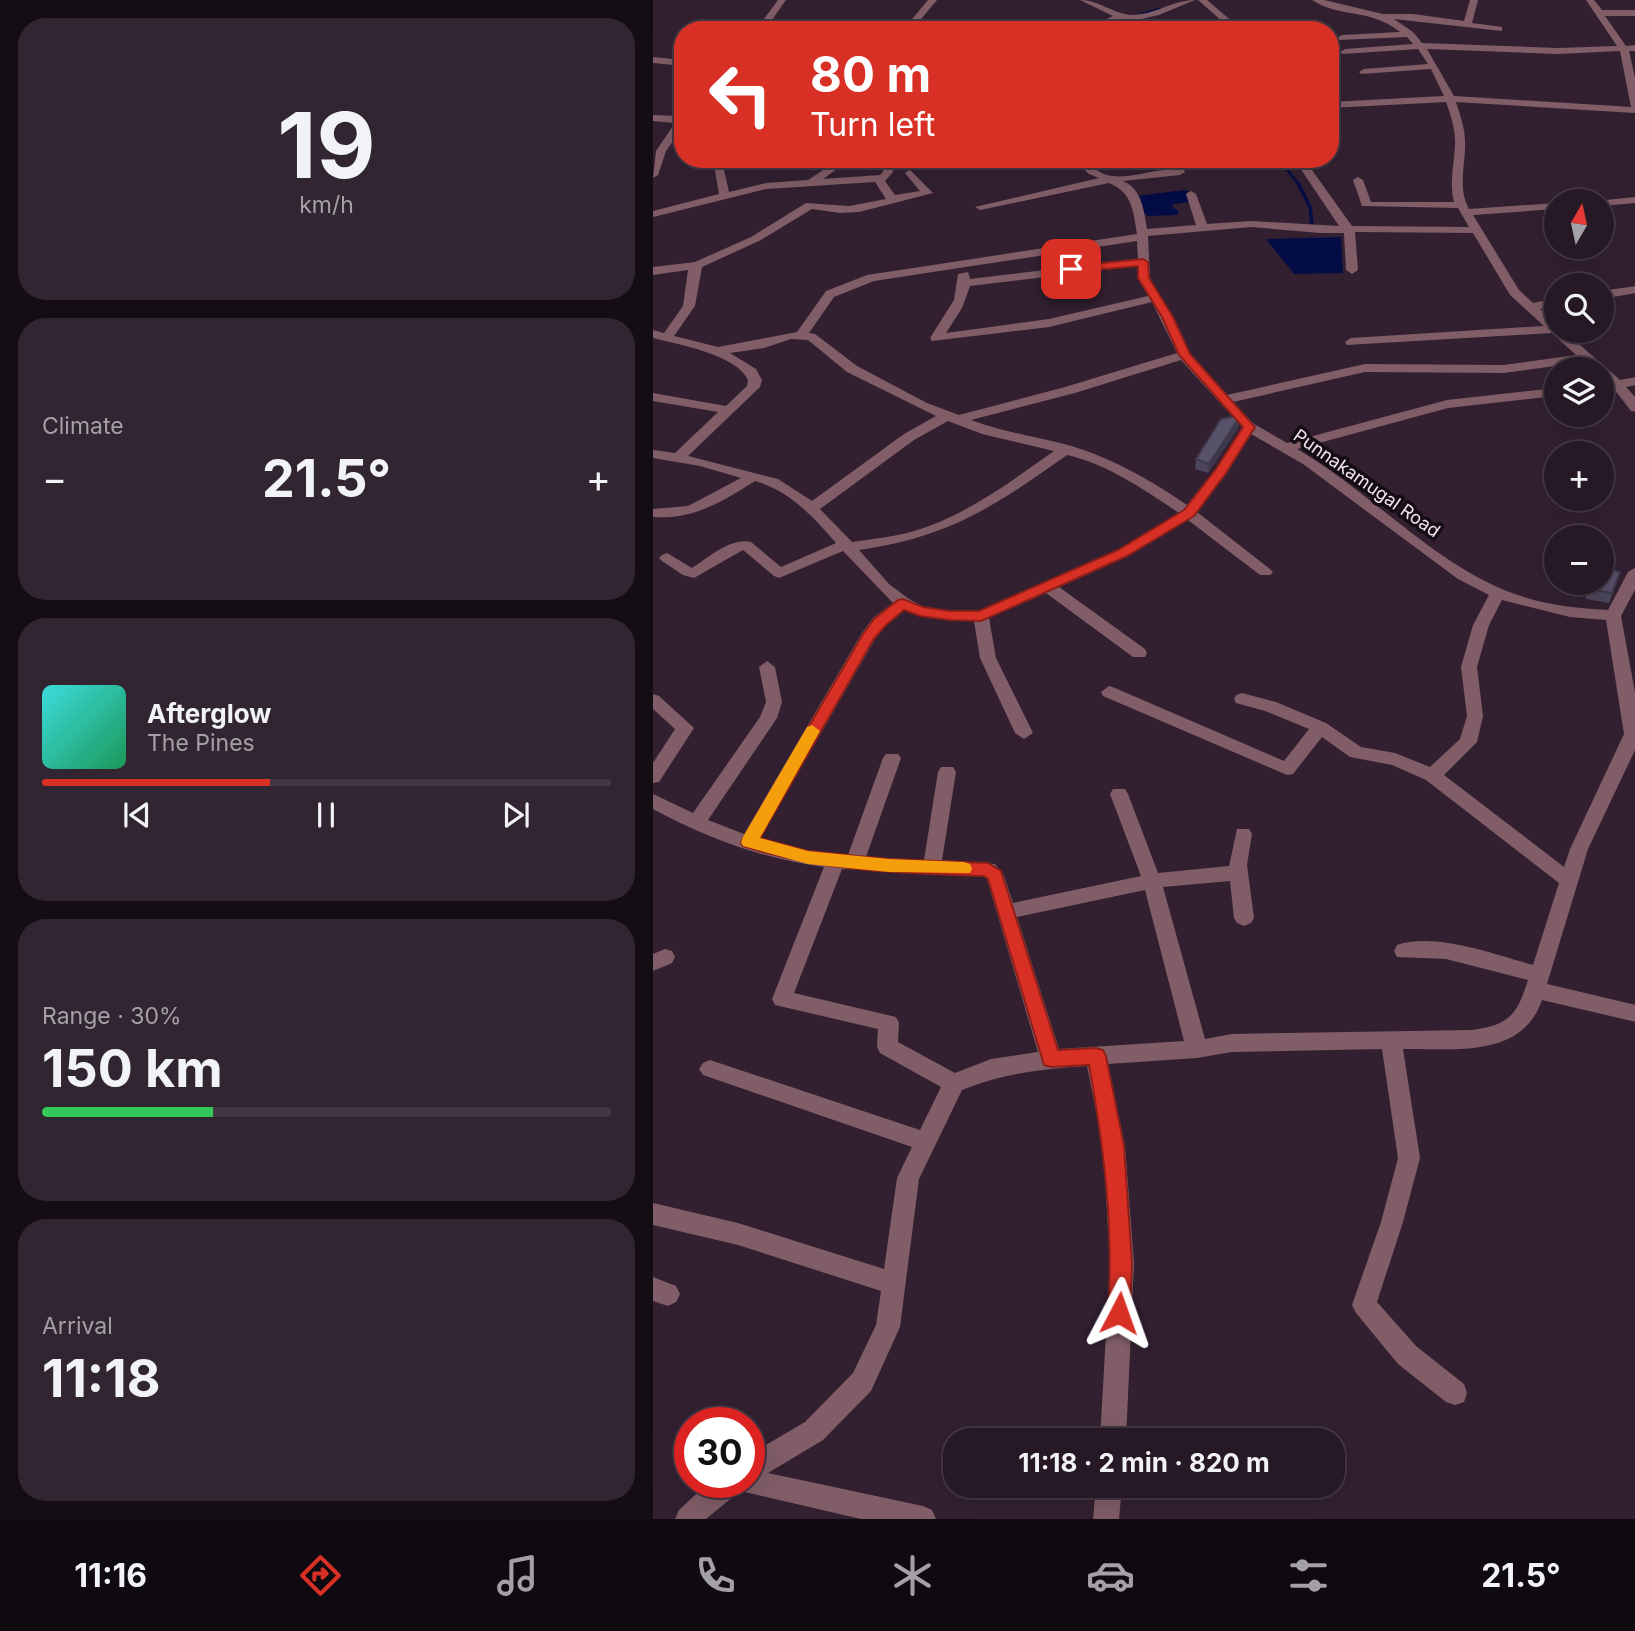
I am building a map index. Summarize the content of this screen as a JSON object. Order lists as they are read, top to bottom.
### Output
{
  "streets": {
    "street": ["Punnakamugal Road"]
  },
  "north": "top",
  "page": {
    "tile": [
      ["19", "km/h"],
      "Climate",
      ["Range · 30%", "150 km"],
      ["Arrival", "11:18"]
    ],
    "turn": ["80 m", "Turn left"],
    "map_buttons": ["+", "−"],
    "heat": ["−", "21.5°", "+"],
    "song": ["Afterglow", "The Pines"],
    "limit": "30",
    "trip": "11:18 · 2 min · 820 m",
    "tabs": ["11:16", "21.5°"]
  }
}
